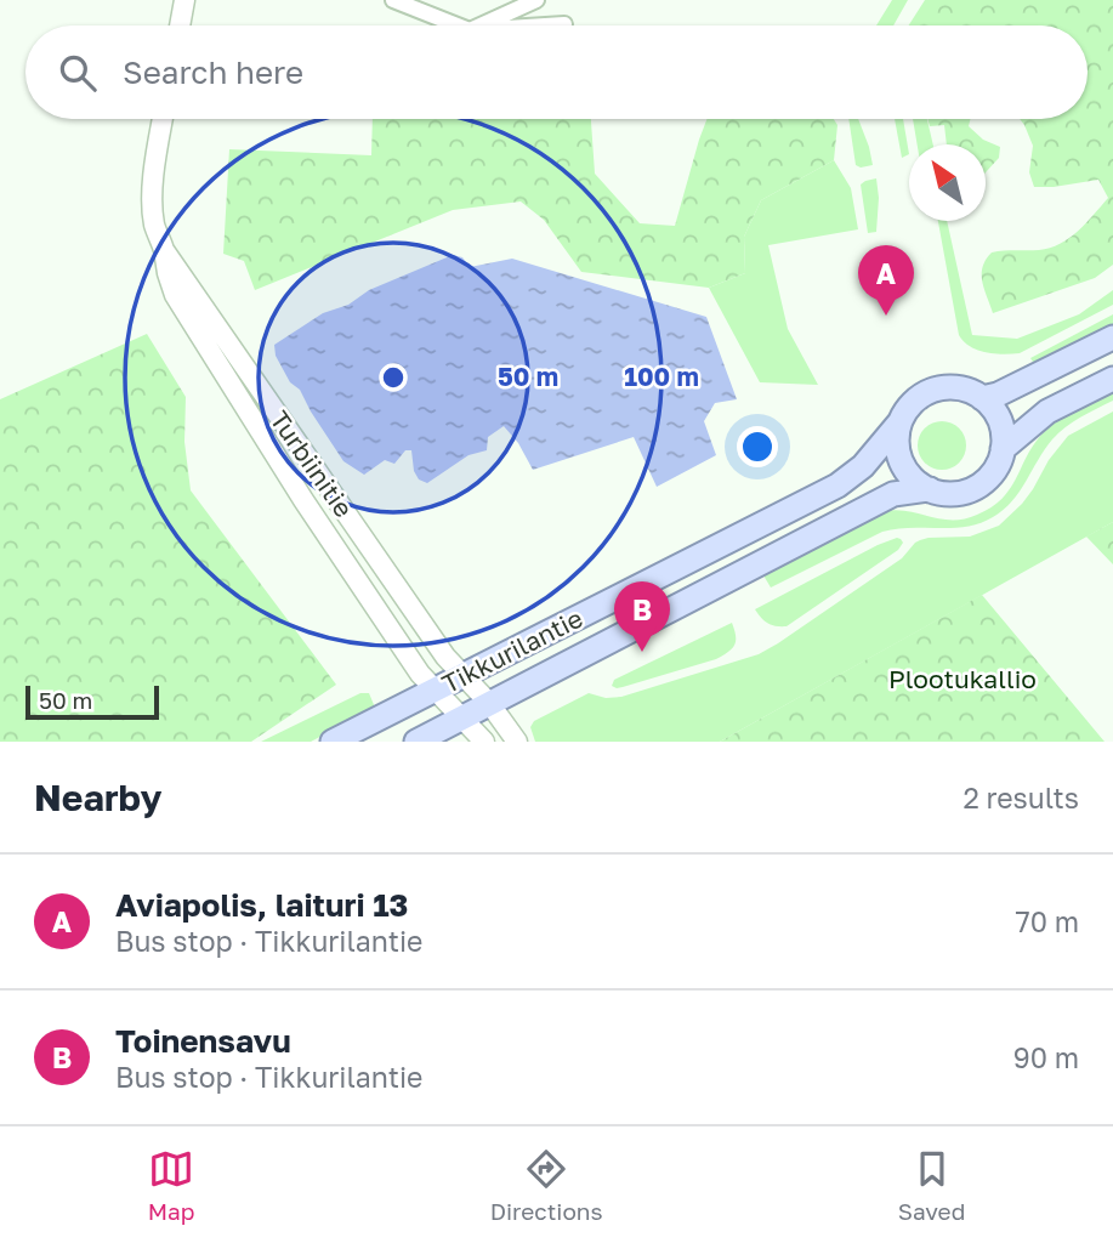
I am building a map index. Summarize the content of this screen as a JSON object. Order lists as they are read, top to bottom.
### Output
{
  "streets": {
    "main road": ["Tikkurilantie"],
    "street": ["Turbiinitie"]
  },
  "crossings": [
    ["Turbiinitie", "Tikkurilantie"]
  ],
  "parks": ["Plootukallio"],
  "scale_bar": "50 m",
  "north": "top left",
  "page": {
    "search": "Search here",
    "pins": ["A", "B"],
    "scale": "50 m",
    "heading": ["Nearby", "2 results"],
    "list": [
      {
        "mark": "A",
        "name": "Aviapolis, laituri 13",
        "note": "Bus stop · Tikkurilantie",
        "value": "70 m"
      },
      {
        "mark": "B",
        "name": "Toinensavu",
        "note": "Bus stop · Tikkurilantie",
        "value": "90 m"
      }
    ],
    "nav": ["Map", "Directions", "Saved"]
  },
  "rings": ["50 m", "100 m"]
}
